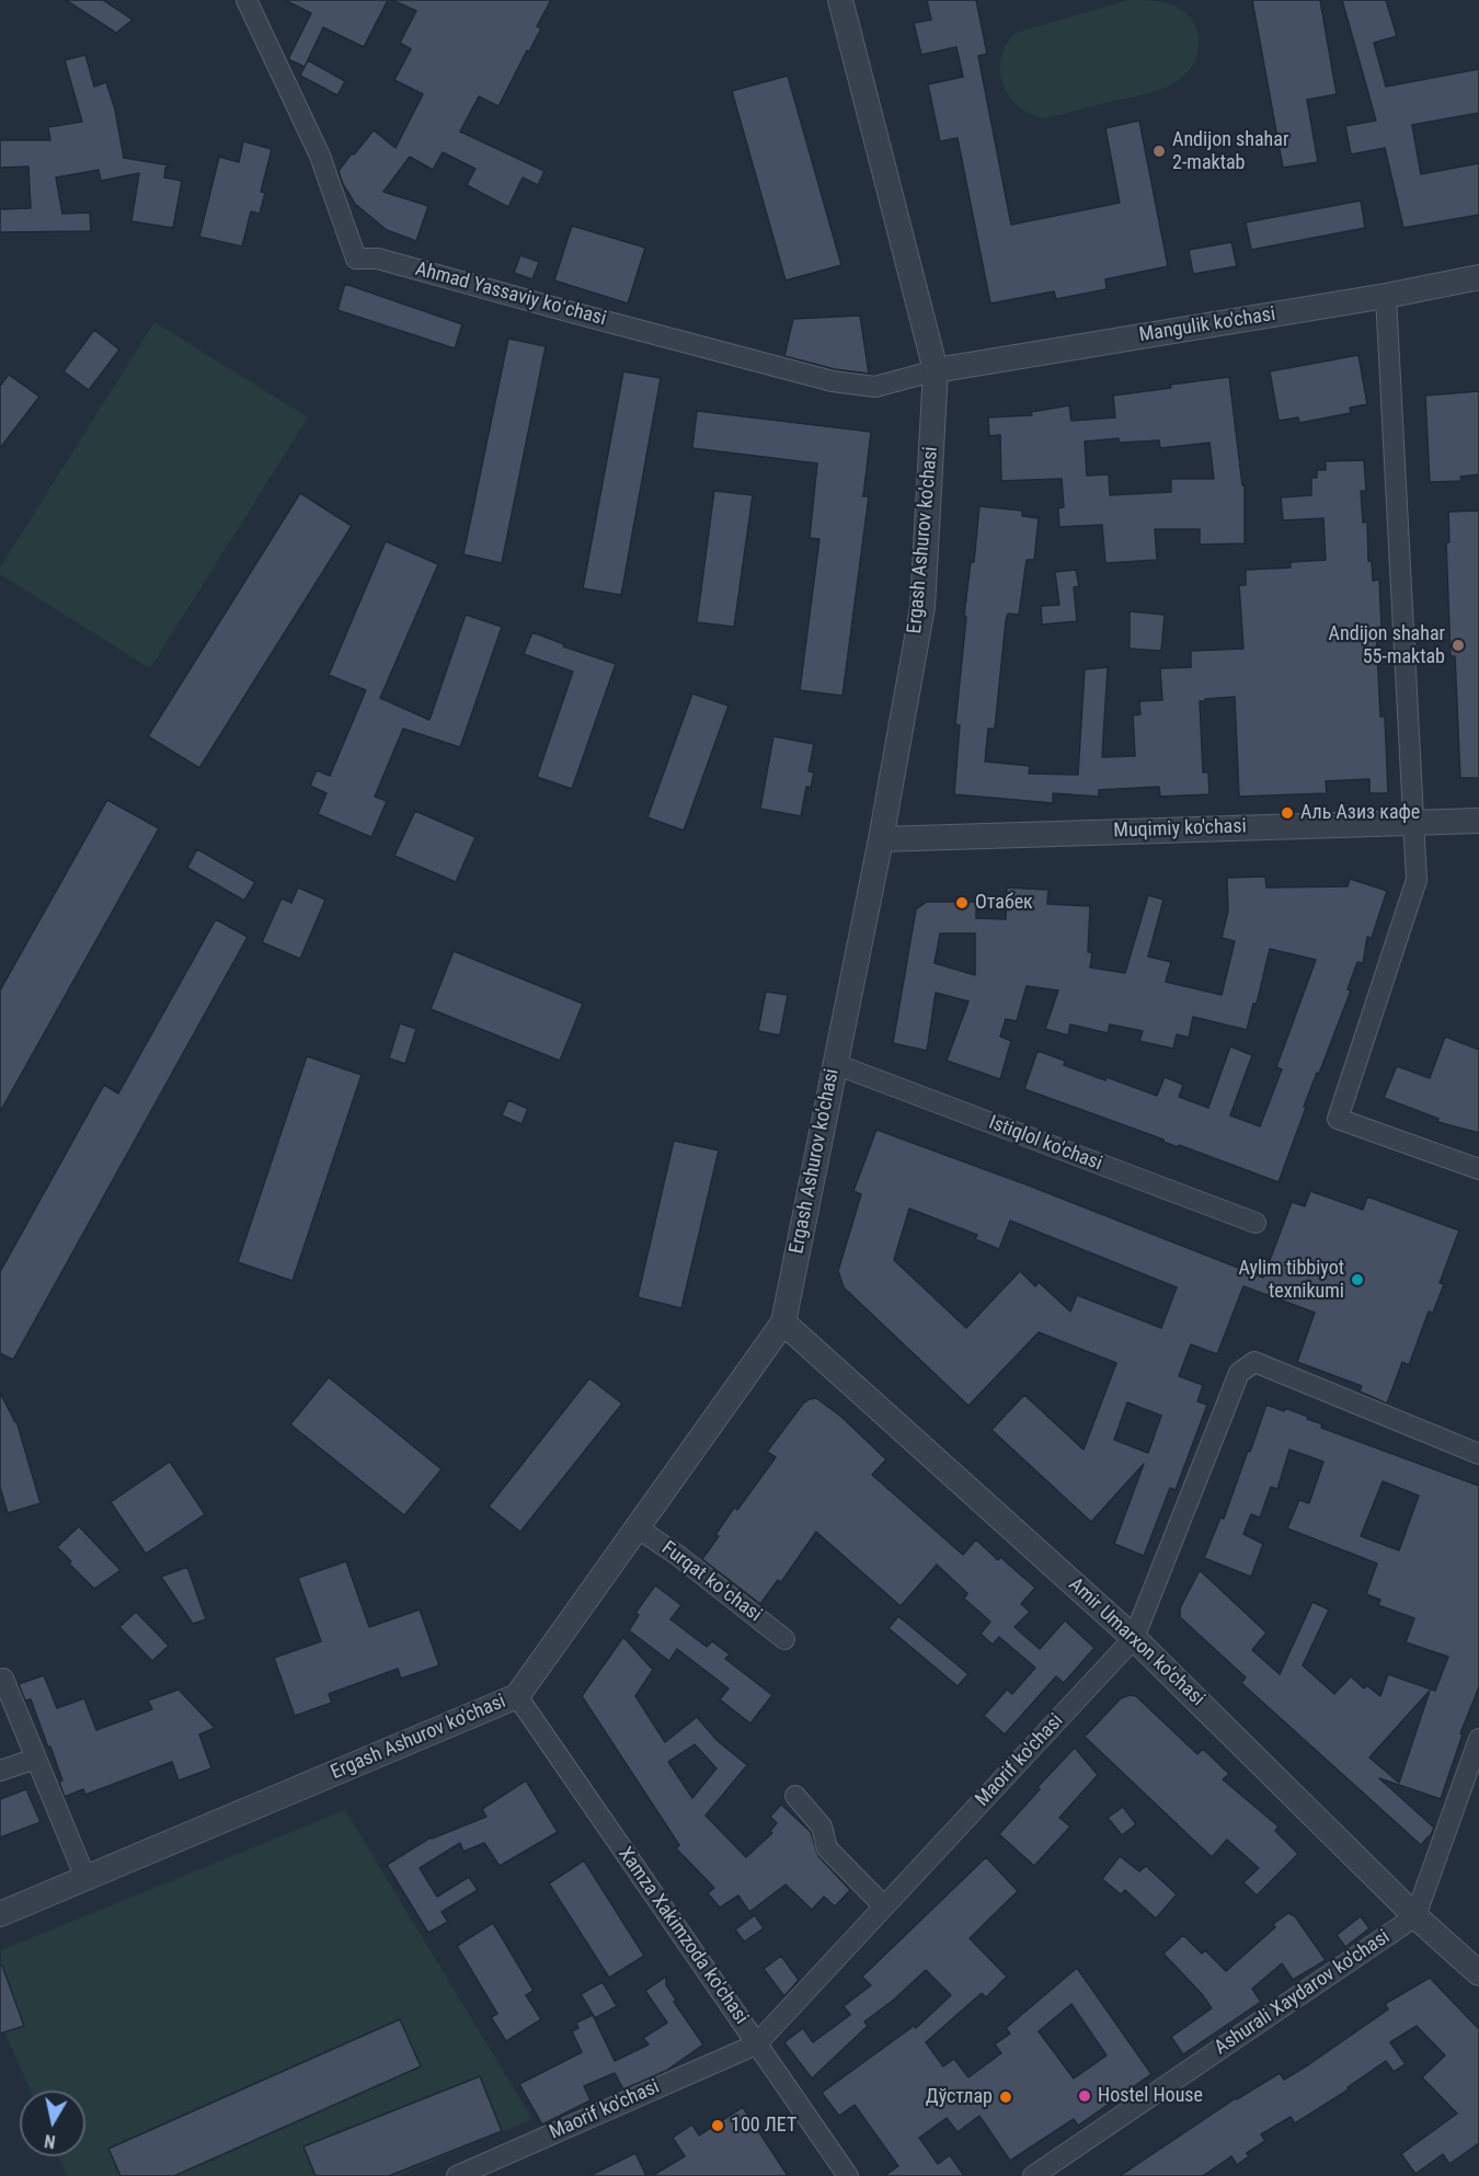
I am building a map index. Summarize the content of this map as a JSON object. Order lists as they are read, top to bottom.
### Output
{
  "streets": {
    "street": [
      "Ahmad Yassaviy koʻchasi",
      "Mangulik ko'chasi",
      "Ergash Ashurov ko'chasi",
      "Muqimiy ko'chasi",
      "Istiqlol ko'chasi",
      "Furqat koʻchasi",
      "Amir Umarxon ko'chasi",
      "Maorif ko'chasi",
      "Xamza Xakimzoda ko'chasi",
      "Ashurali Xaydarov ko'chasi"
    ]
  },
  "crossings": [
    ["Ahmad Yassaviy koʻchasi", "Mangulik ko'chasi"],
    ["Ahmad Yassaviy koʻchasi", "Ergash Ashurov ko'chasi"],
    ["Mangulik ko'chasi", "Ergash Ashurov ko'chasi"],
    ["Ergash Ashurov ko'chasi", "Muqimiy ko'chasi"],
    ["Ergash Ashurov ko'chasi", "Istiqlol ko'chasi"],
    ["Ergash Ashurov ko'chasi", "Furqat koʻchasi"],
    ["Ergash Ashurov ko'chasi", "Amir Umarxon ko'chasi"],
    ["Ergash Ashurov ko'chasi", "Xamza Xakimzoda ko'chasi"],
    ["Amir Umarxon ko'chasi", "Maorif ko'chasi"],
    ["Amir Umarxon ko'chasi", "Ashurali Xaydarov ko'chasi"],
    ["Maorif ko'chasi", "Xamza Xakimzoda ko'chasi"]
  ],
  "places": [
    "Andijon shahar 2-maktab",
    "Andijon shahar 55-maktab",
    "Аль Азиз кафе",
    "Отабек",
    "Aylim tibbiyot texnikumi",
    "Hostel House",
    "Дўстлар",
    "100 ЛЕТ"
  ],
  "north": "bottom"
}
